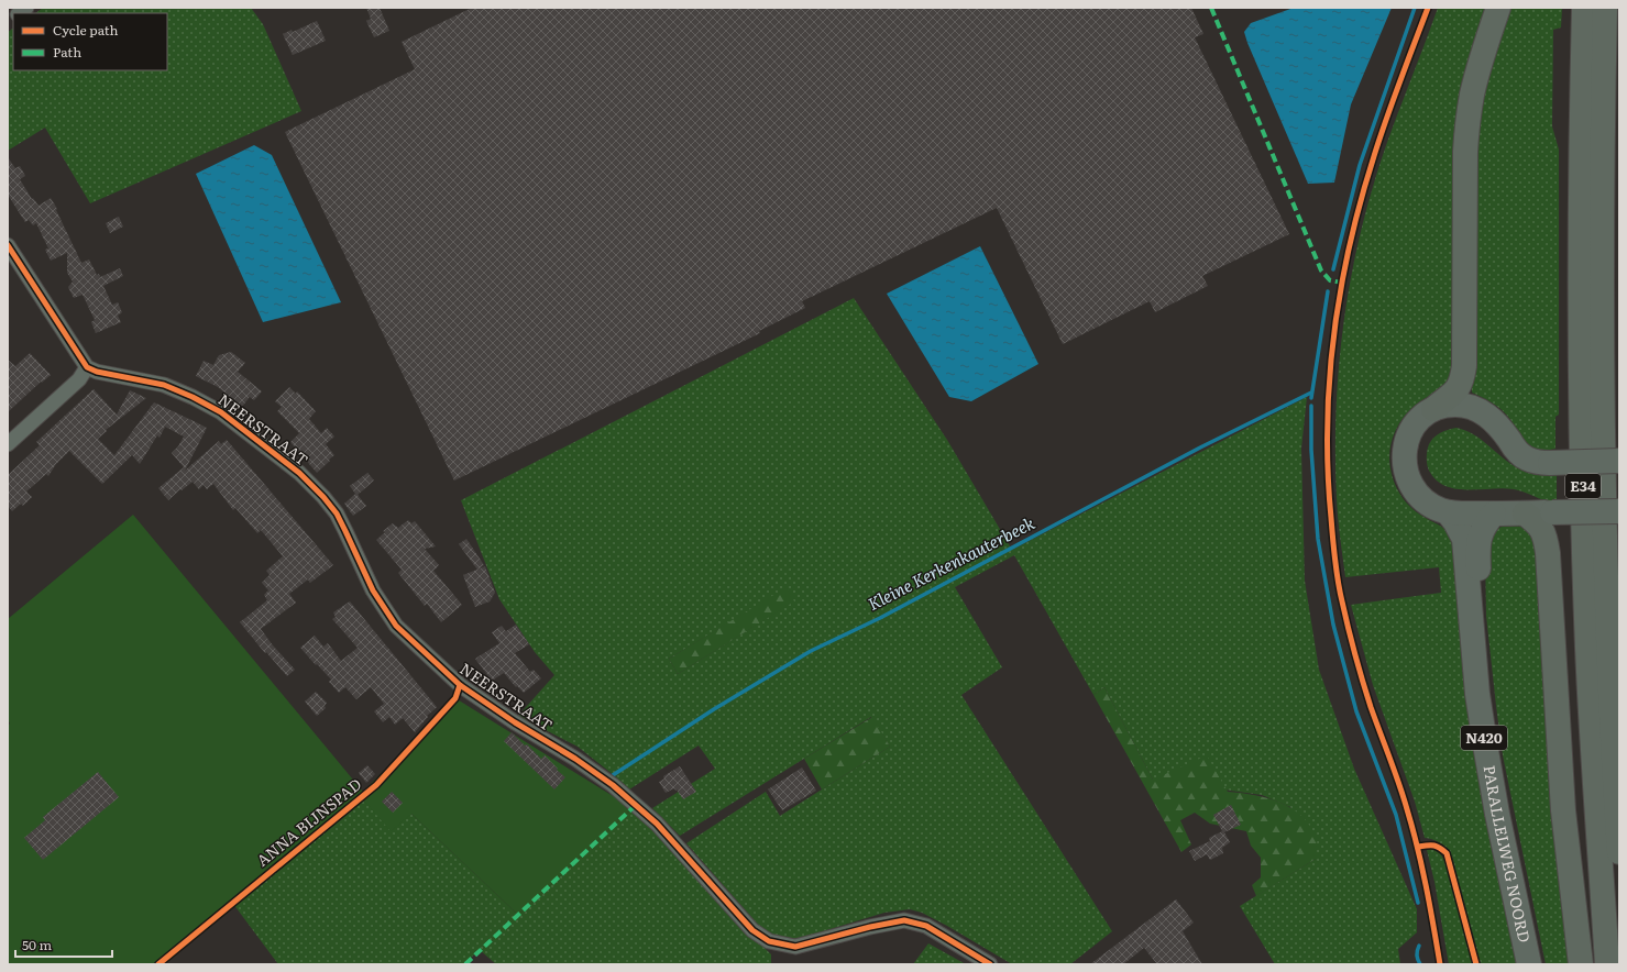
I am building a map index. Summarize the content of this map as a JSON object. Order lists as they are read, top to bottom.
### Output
{
  "streets": {
    "highway": ["E34", "N420", "PARALLELWEG NOORD"],
    "street": ["NEERSTRAAT"],
    "cycle path": ["ANNA BIJNSPAD"]
  },
  "water": ["Kleine Kerkenkauterbeek"],
  "legend": ["Cycle path", "Path"],
  "scale_bar": "50 m"
}
